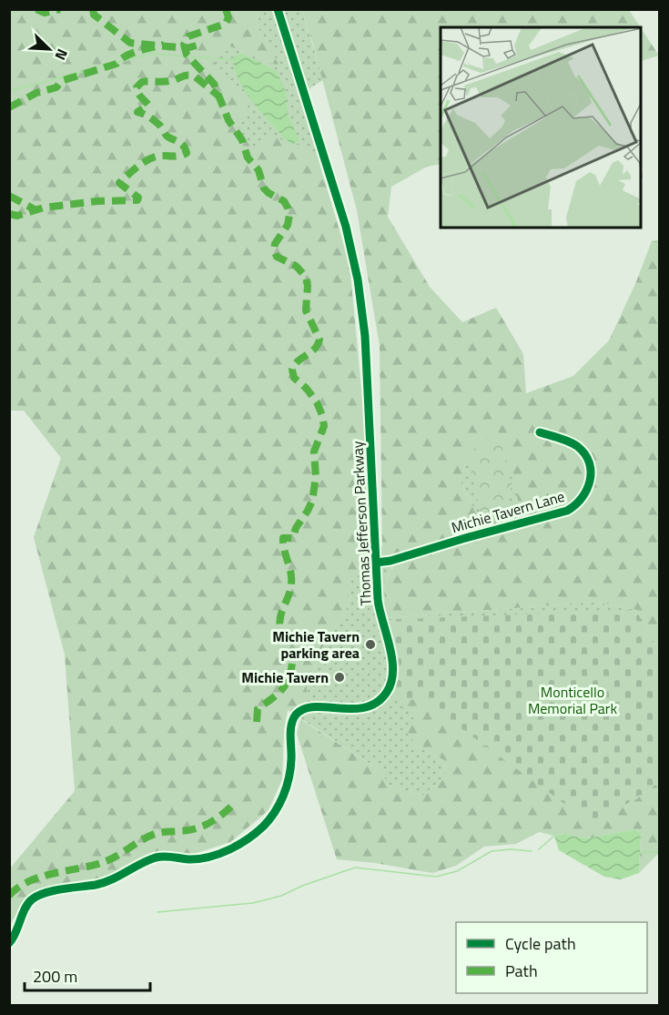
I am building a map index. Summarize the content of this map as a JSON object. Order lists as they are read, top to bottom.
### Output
{
  "streets": {
    "main road": ["Thomas Jefferson Parkway"],
    "street": ["Michie Tavern Lane"]
  },
  "crossings": [
    ["Michie Tavern Lane", "Thomas Jefferson Parkway"]
  ],
  "parks": ["Monticello Memorial Park"],
  "places": ["Michie Tavern parking area", "Michie Tavern"],
  "legend": ["Cycle path", "Path"],
  "scale_bar": "200 m",
  "north": "bottom right"
}
